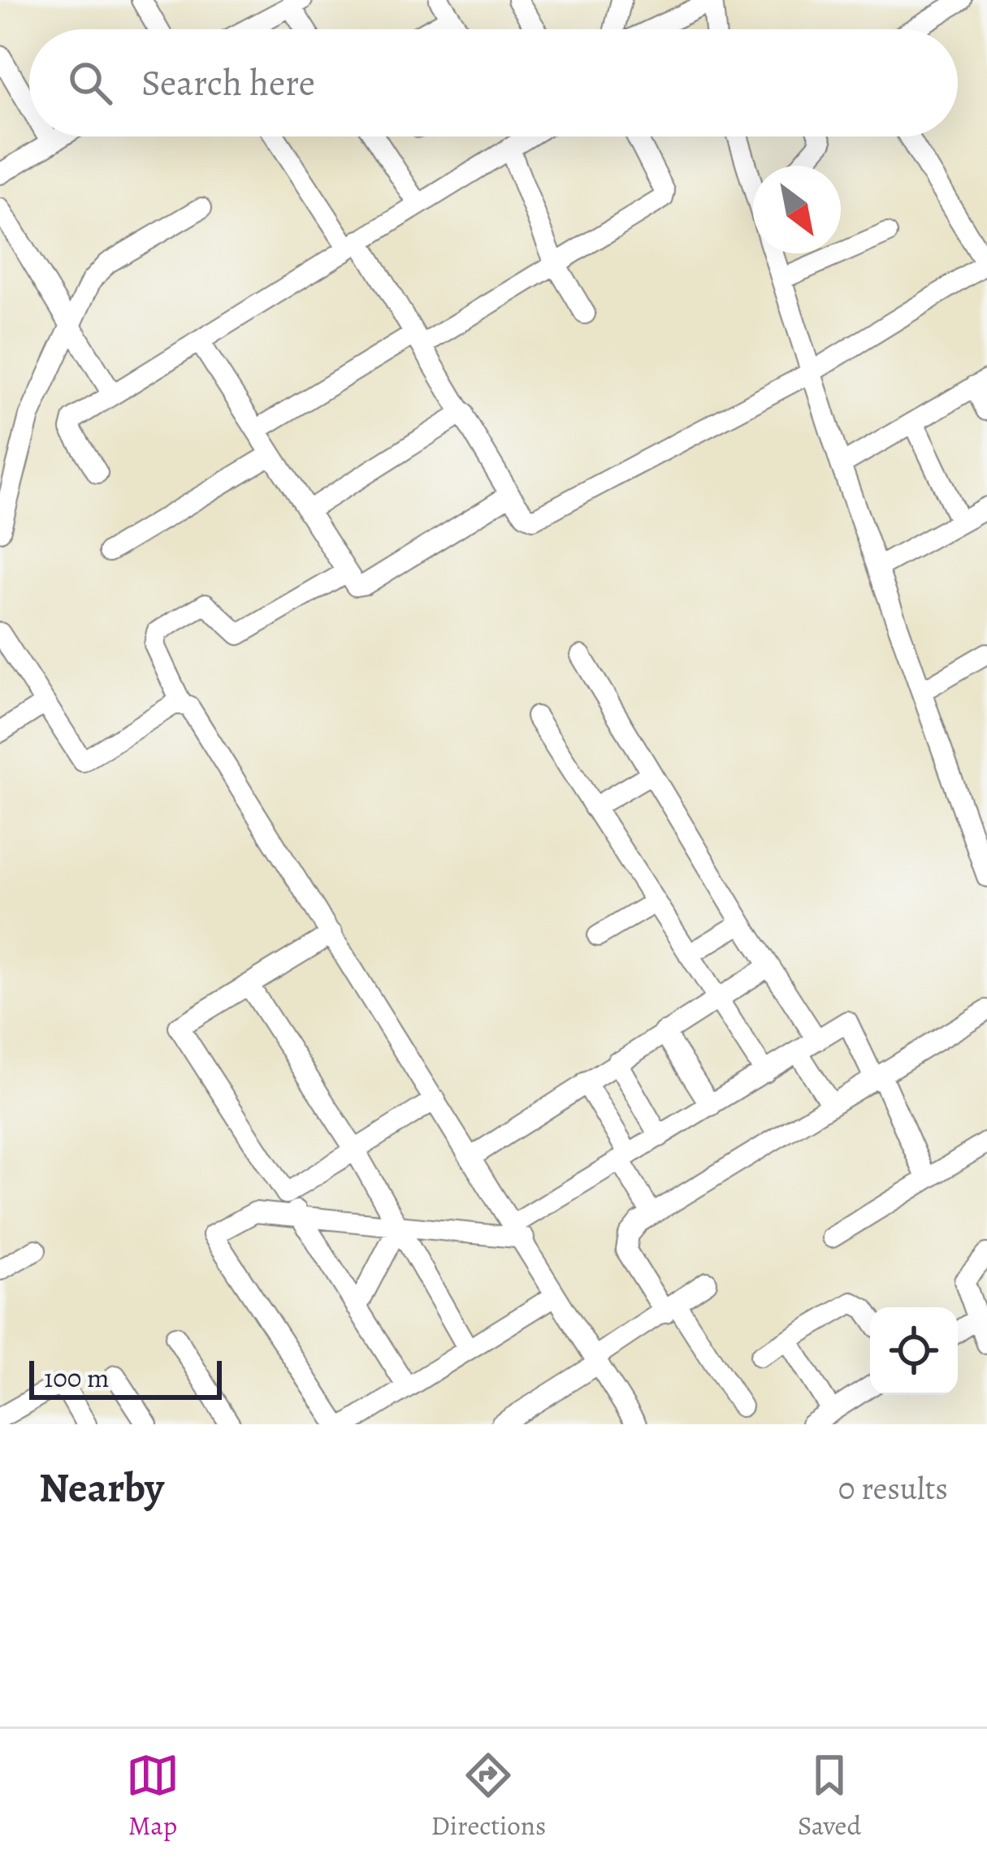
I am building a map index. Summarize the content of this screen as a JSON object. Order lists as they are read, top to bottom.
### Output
{
  "scale_bar": "100 m",
  "north": "bottom right",
  "page": {
    "search": "Search here",
    "scale": "100 m",
    "heading": ["Nearby", "0 results"],
    "nav": ["Map", "Directions", "Saved"]
  }
}
